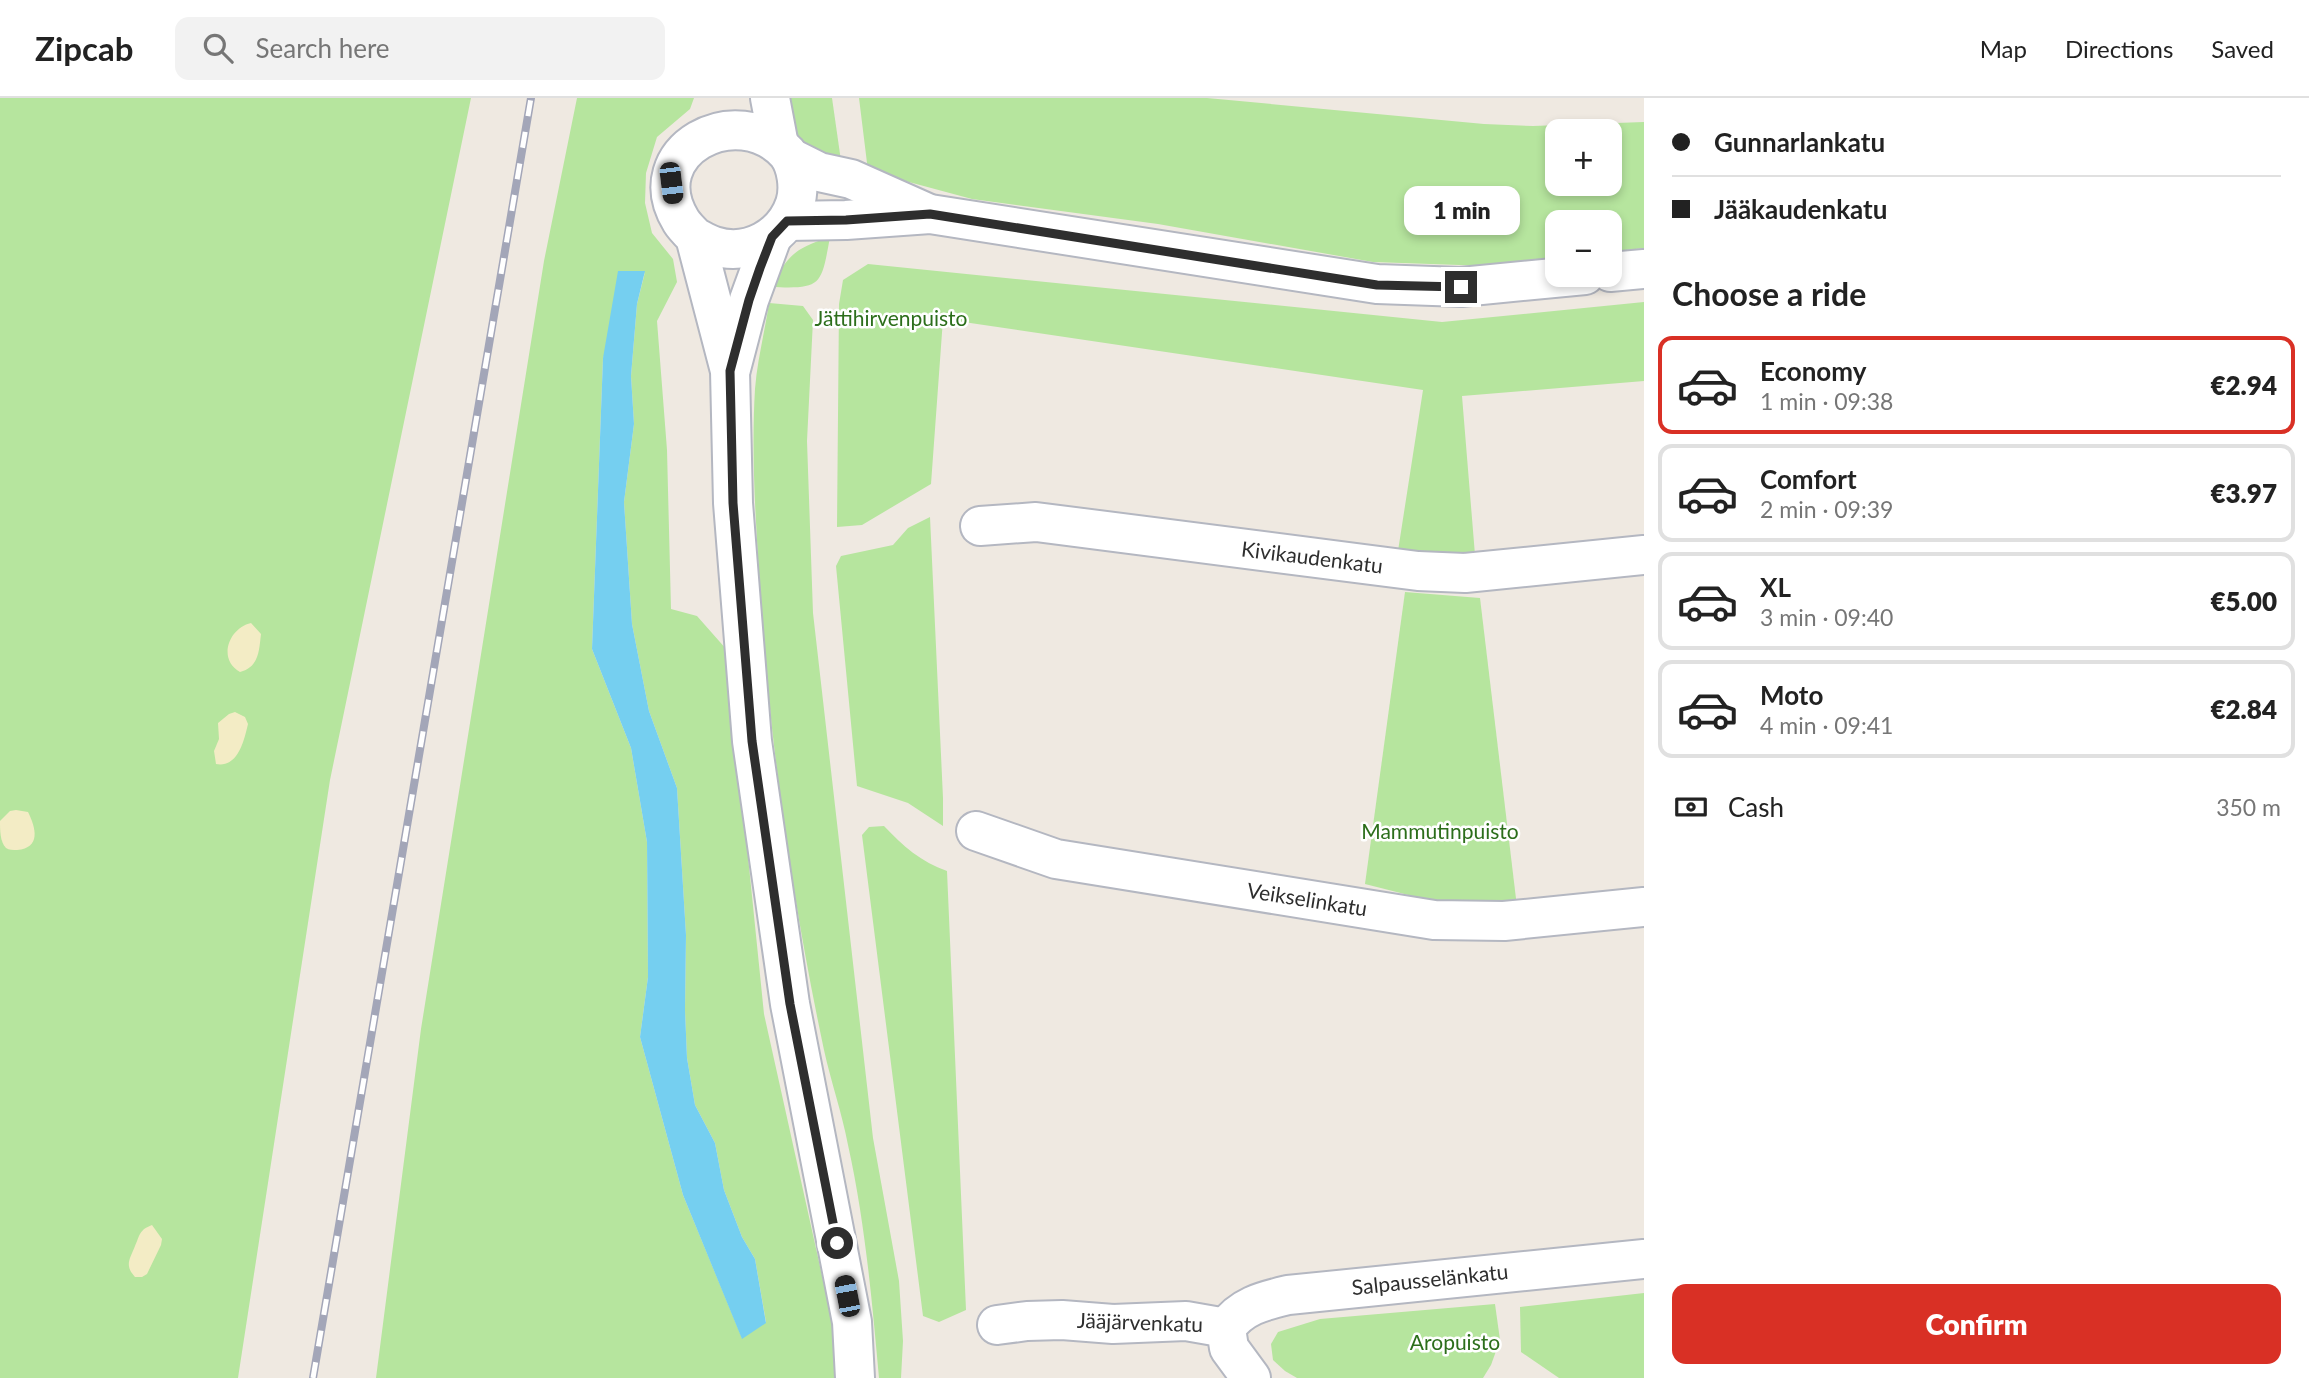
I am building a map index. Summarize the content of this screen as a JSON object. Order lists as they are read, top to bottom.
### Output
{
  "streets": {
    "street": [
      "Kivikaudenkatu",
      "Veikselinkatu",
      "Salpausselänkatu",
      "Jääjärvenkatu"
    ]
  },
  "crossings": [
    ["Salpausselänkatu", "Jääjärvenkatu"]
  ],
  "parks": ["Jättihirvenpuisto", "Mammutinpuisto", "Aropuisto"],
  "page": {
    "header": "Zipcab",
    "search": "Search here",
    "nav": ["Map", "Directions", "Saved"],
    "banner": ["Gunnarlankatu", "Jääkaudenkatu"],
    "map_buttons": ["+", "−"],
    "bubble": "1 min",
    "heading": "Choose a ride",
    "list": [
      {
        "name": "Economy",
        "note": "1 min · 09:38",
        "value": "€2.94"
      },
      {
        "name": "Comfort",
        "note": "2 min · 09:39",
        "value": "€3.97"
      },
      {
        "name": "XL",
        "note": "3 min · 09:40",
        "value": "€5.00"
      },
      {
        "name": "Moto",
        "note": "4 min · 09:41",
        "value": "€2.84"
      }
    ],
    "pay": ["Cash", "350 m"],
    "buttons": "Confirm"
  }
}
